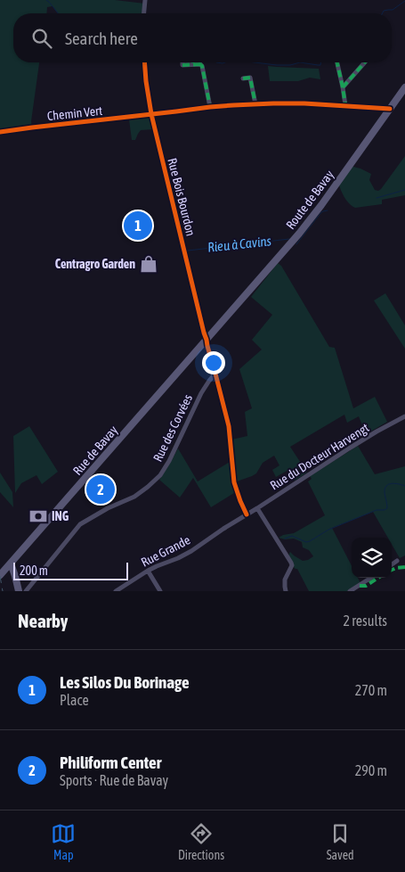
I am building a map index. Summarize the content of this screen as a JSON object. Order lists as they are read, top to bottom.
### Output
{
  "streets": {
    "main road": ["Route de Bavay", "Rue de Bavay"],
    "street": [
      "Chemin Vert",
      "Rue Bois Bourdon",
      "Rue des Corvées",
      "Rue du Docteur Harvengt",
      "Rue Grande"
    ]
  },
  "crossings": [
    ["Chemin Vert", "Rue Bois Bourdon"],
    ["Chemin Vert", "Route de Bavay"],
    ["Rue Bois Bourdon", "Route de Bavay"],
    ["Rue Bois Bourdon", "Rue des Corvées"],
    ["Rue Bois Bourdon", "Rue de Bavay"],
    ["Rue Bois Bourdon", "Rue du Docteur Harvengt"],
    ["Rue Bois Bourdon", "Rue Grande"],
    ["Route de Bavay", "Rue de Bavay"],
    ["Rue du Docteur Harvengt", "Rue Grande"]
  ],
  "water": ["Rieu à Cavins"],
  "places": {
    "shop": ["Centragro Garden"],
    "bank": ["ING"]
  },
  "scale_bar": "200 m",
  "page": {
    "search": "Search here",
    "pins": ["1", "2"],
    "scale": "200 m",
    "heading": ["Nearby", "2 results"],
    "list": [
      {
        "mark": "1",
        "name": "Les Silos Du Borinage",
        "note": "Place",
        "value": "270 m"
      },
      {
        "mark": "2",
        "name": "Philiform Center",
        "note": "Sports · Rue de Bavay",
        "value": "290 m"
      }
    ],
    "nav": ["Map", "Directions", "Saved"]
  }
}
